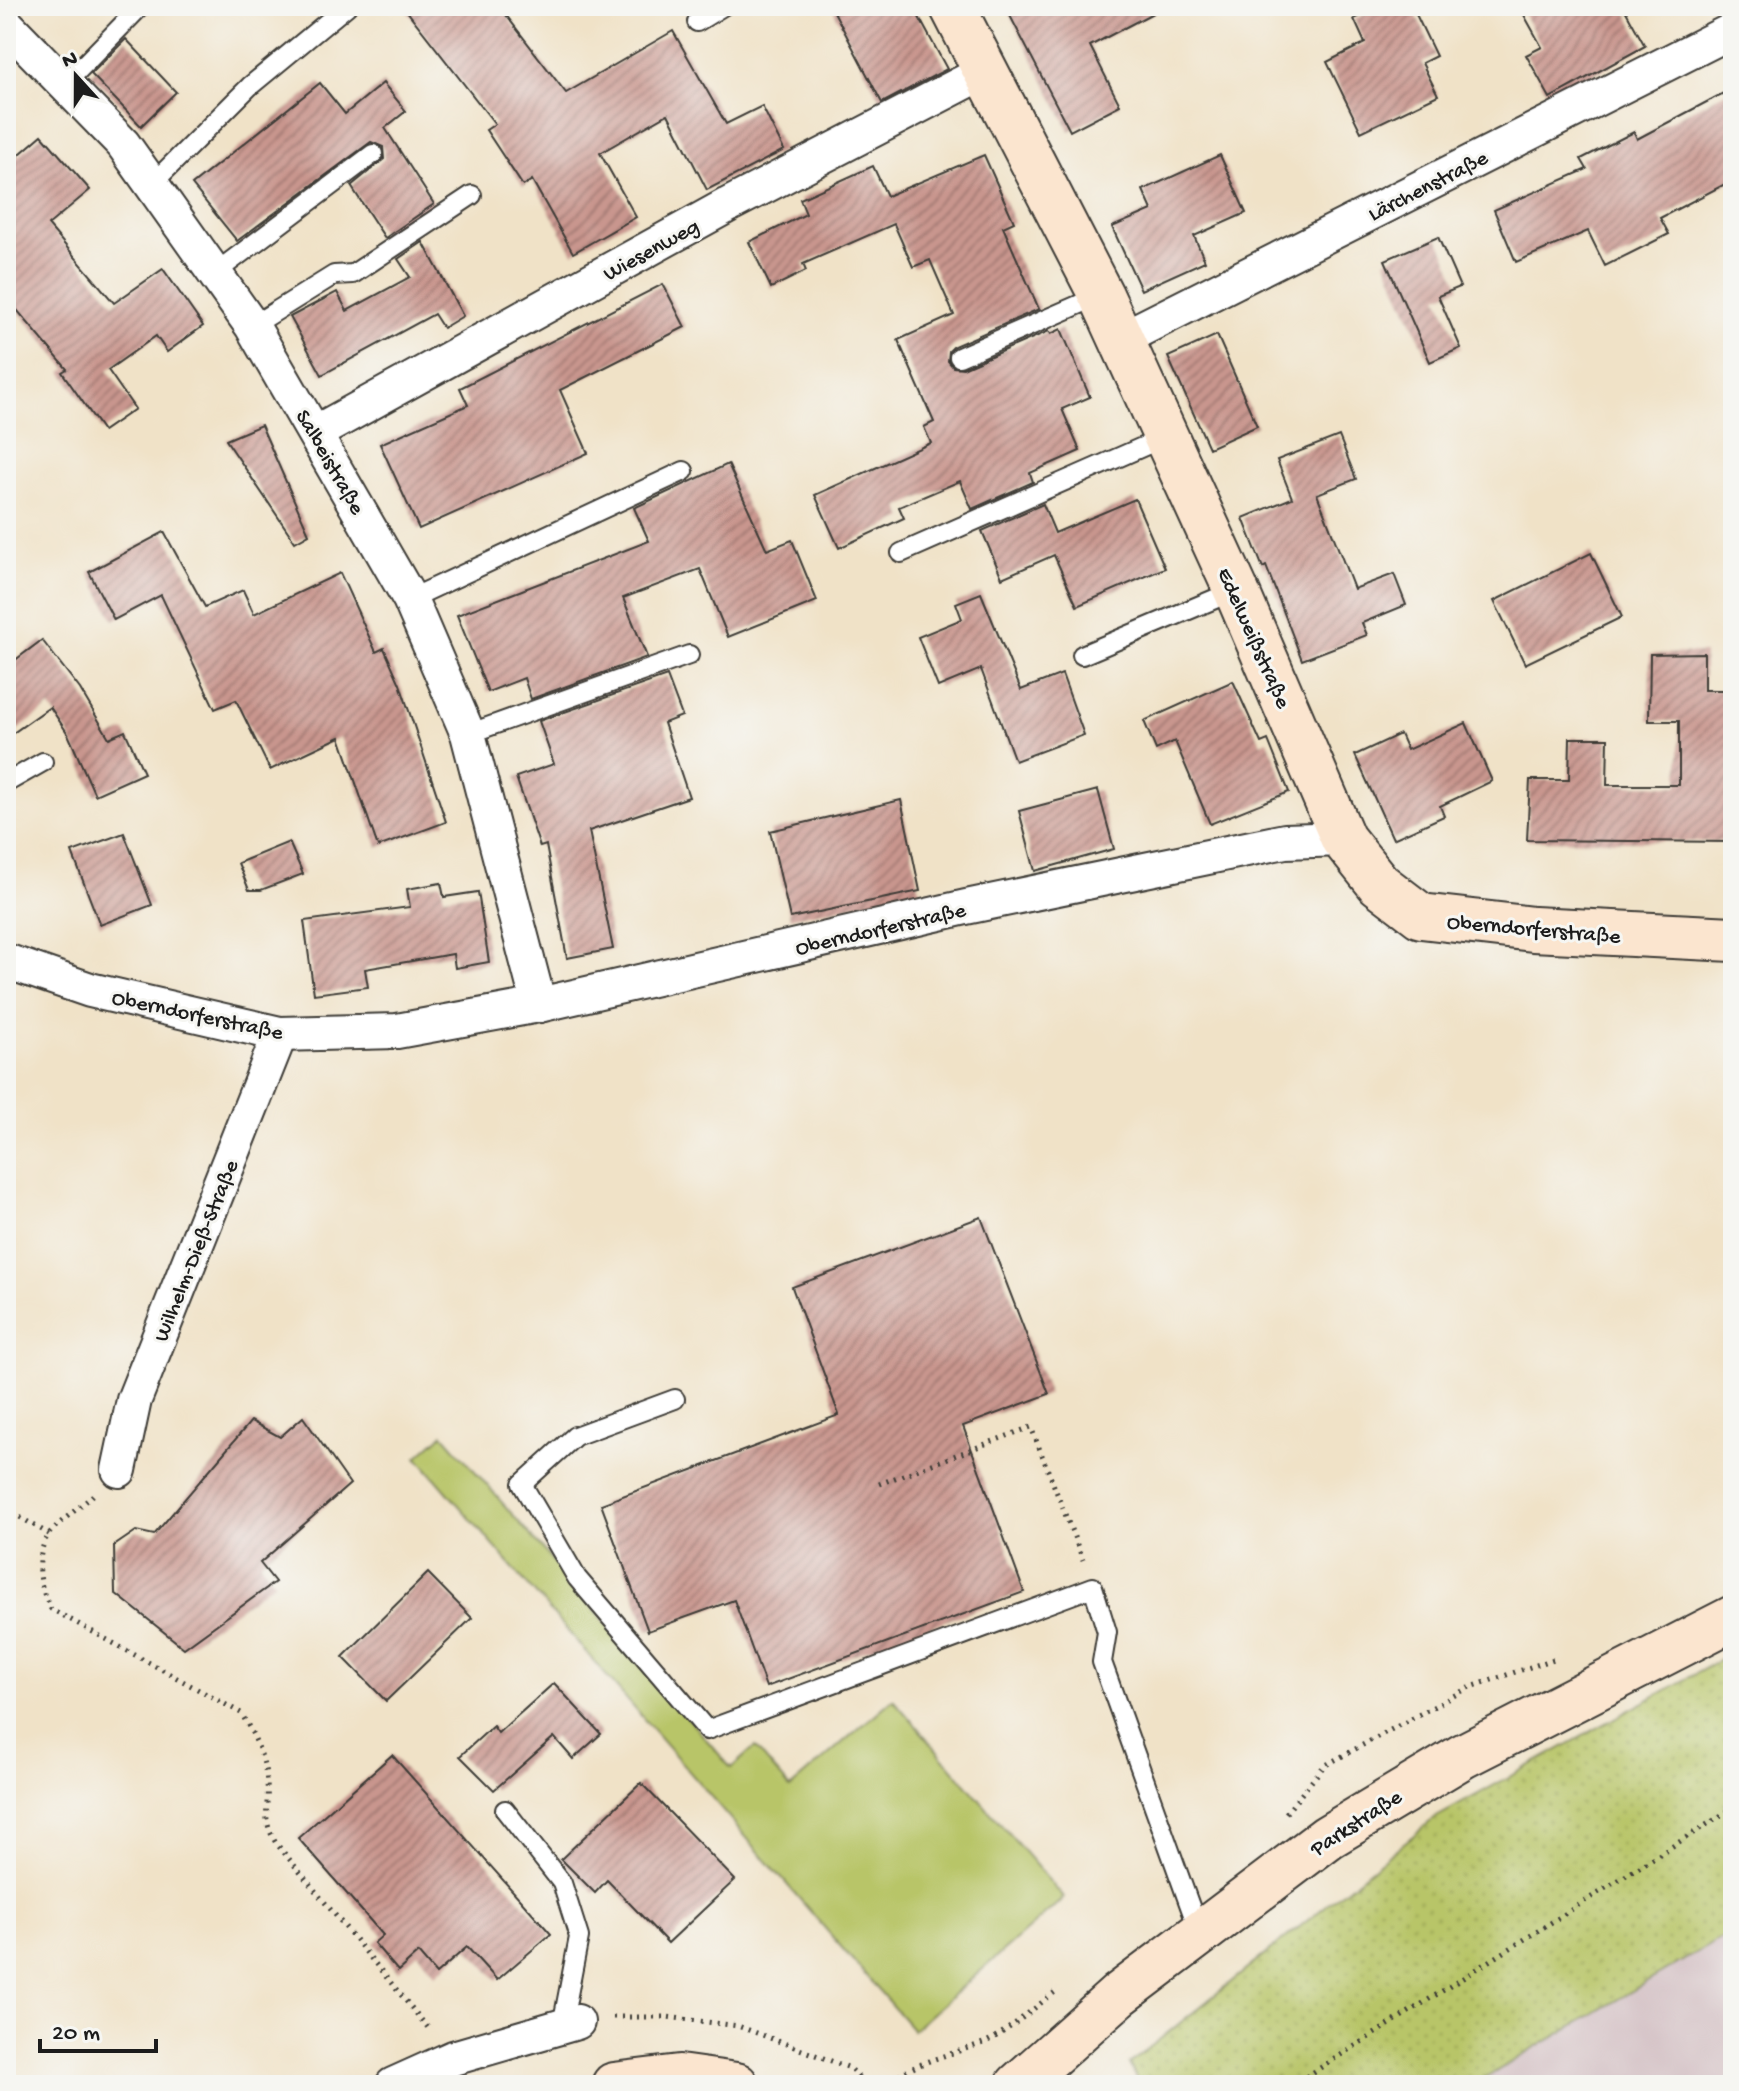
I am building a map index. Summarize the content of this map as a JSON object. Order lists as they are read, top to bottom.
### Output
{
  "streets": {
    "street": [
      "Lärchenstraße",
      "Wiesenweg",
      "Salbeistraße",
      "Edelweißstraße",
      "Oberndorferstraße",
      "Wilhelm-Dieß-Straße",
      "Parkstraße"
    ]
  },
  "crossings": [
    ["Lärchenstraße", "Edelweißstraße"],
    ["Wiesenweg", "Salbeistraße"],
    ["Wiesenweg", "Edelweißstraße"],
    ["Salbeistraße", "Oberndorferstraße"],
    ["Edelweißstraße", "Oberndorferstraße"],
    ["Oberndorferstraße", "Wilhelm-Dieß-Straße"]
  ],
  "scale_bar": "20 m",
  "north": "top"
}
